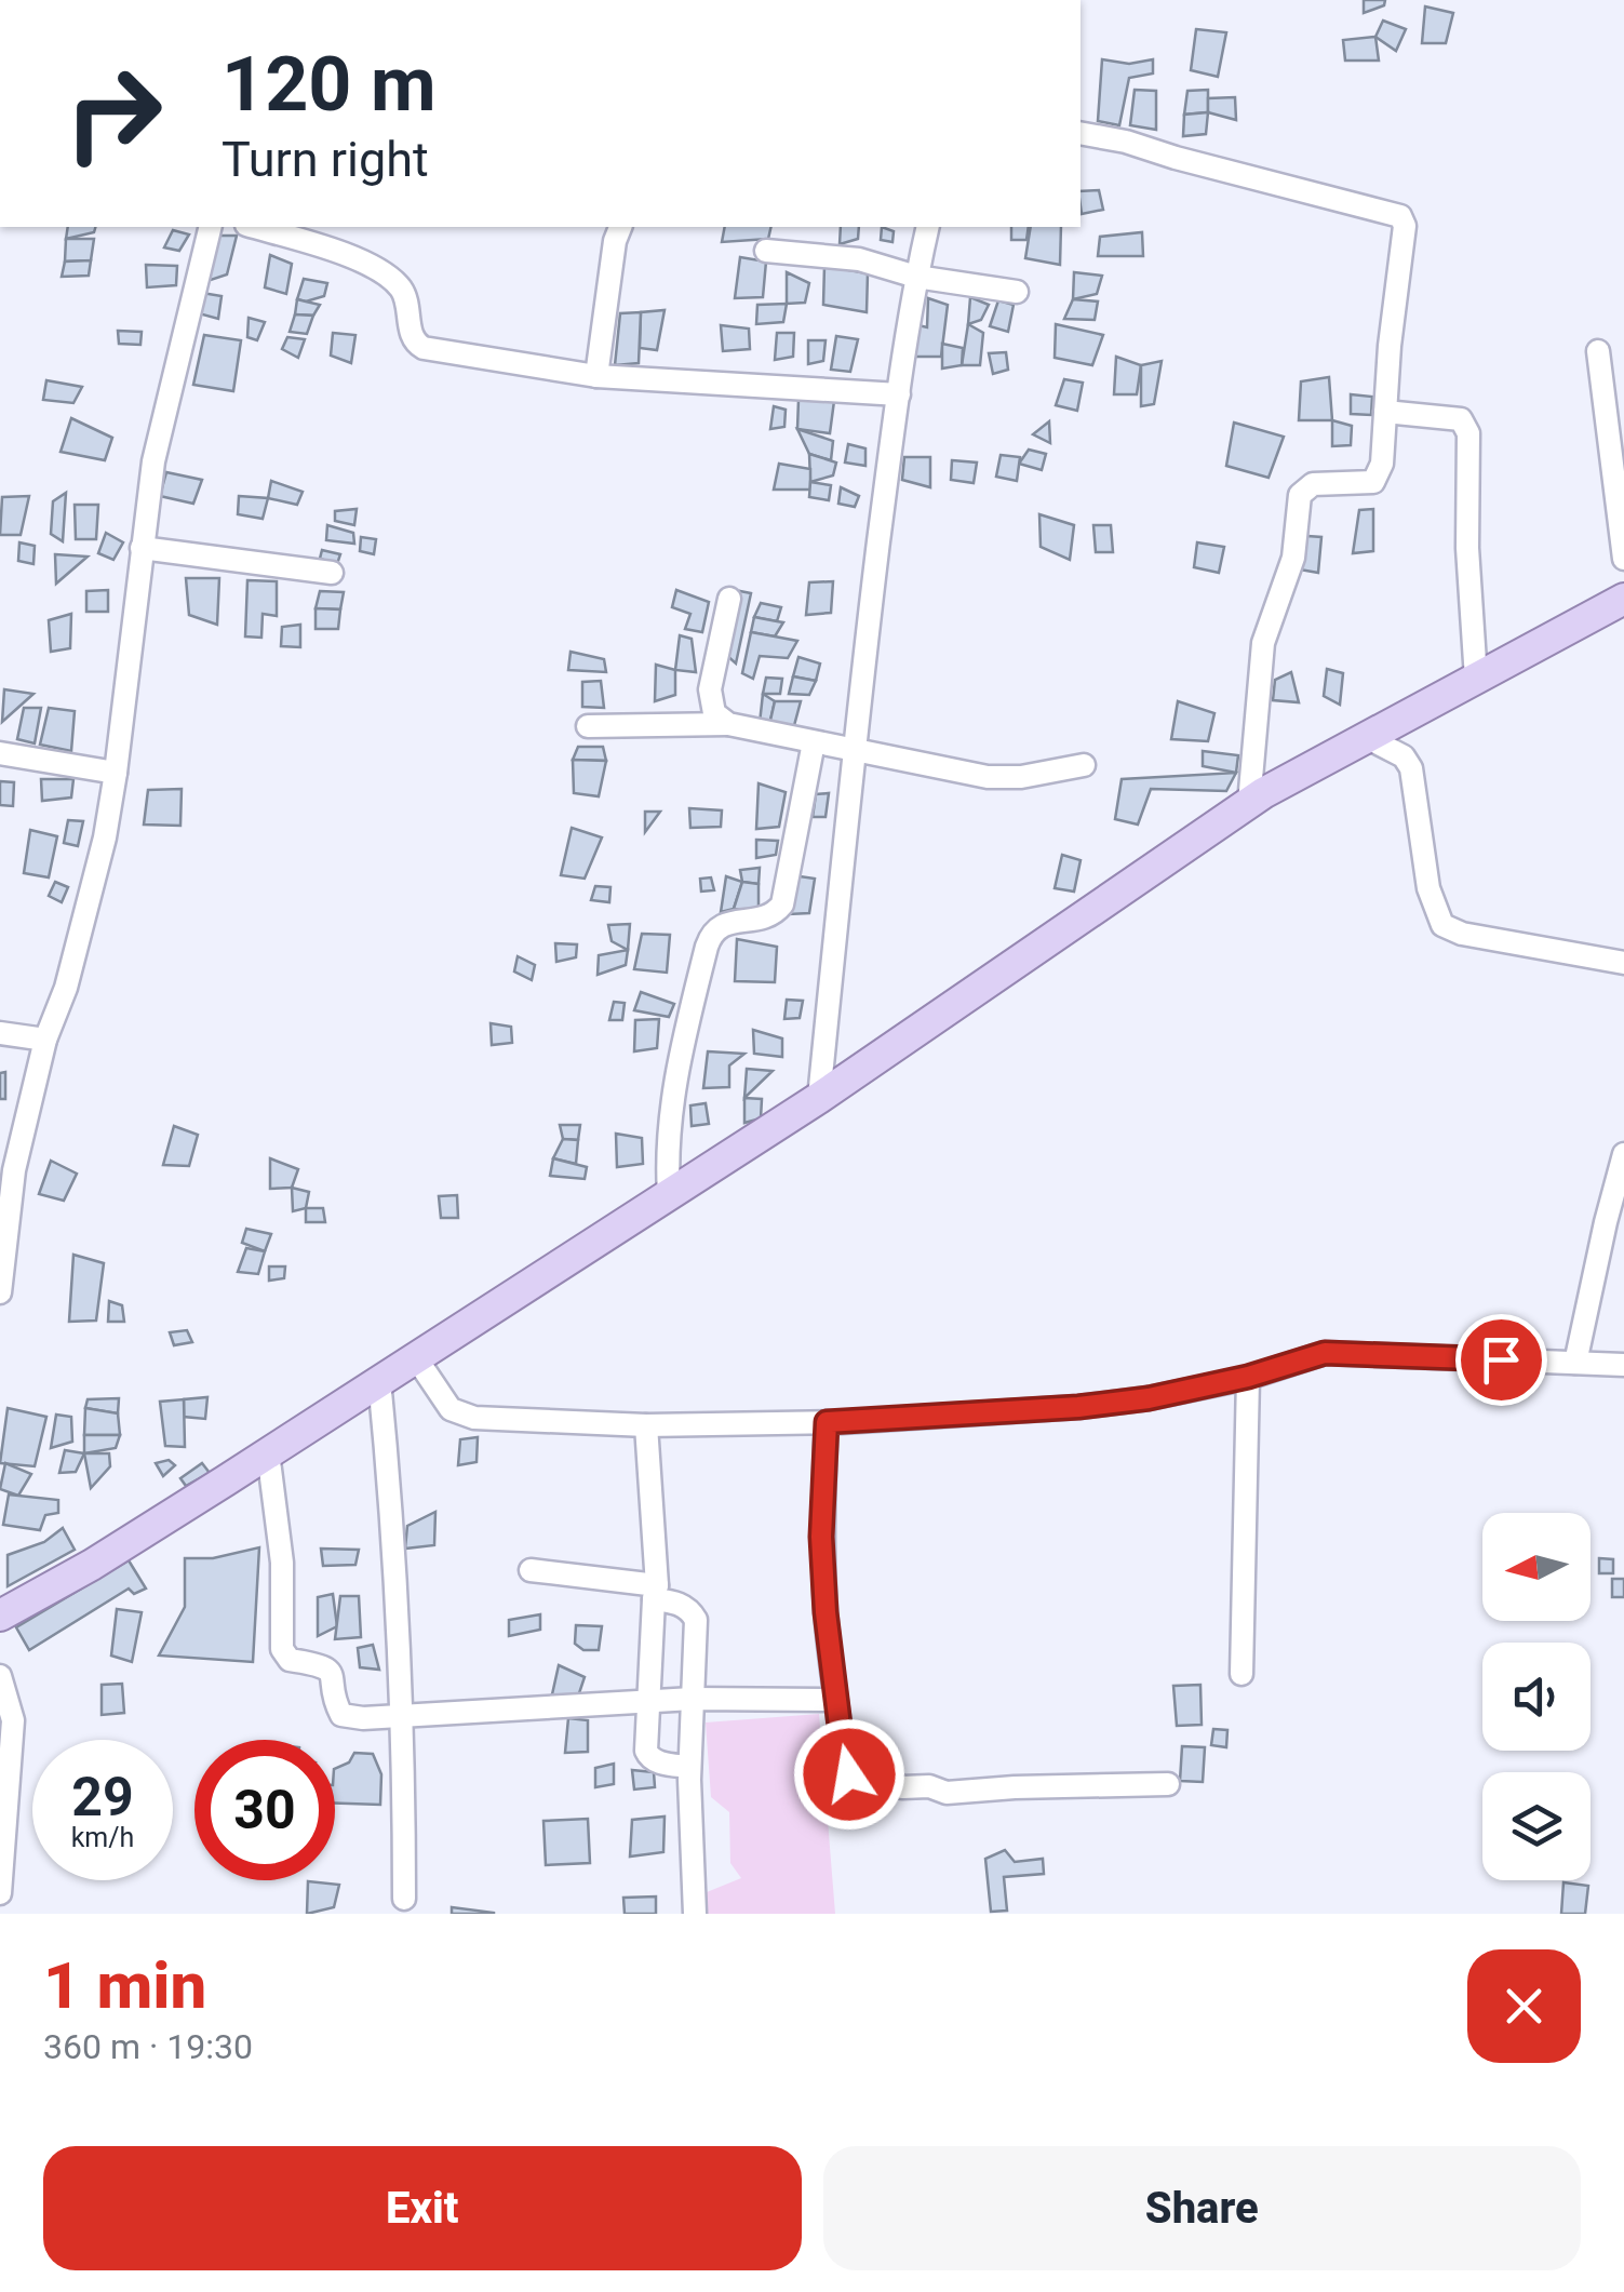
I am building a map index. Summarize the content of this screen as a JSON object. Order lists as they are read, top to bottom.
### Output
{
  "north": "left",
  "page": {
    "turn": ["120 m", "Turn right"],
    "speed": "29 km/h",
    "limit": "30",
    "heading": ["1 min", "360 m · 19:30"],
    "buttons": ["Exit", "Share"]
  }
}
